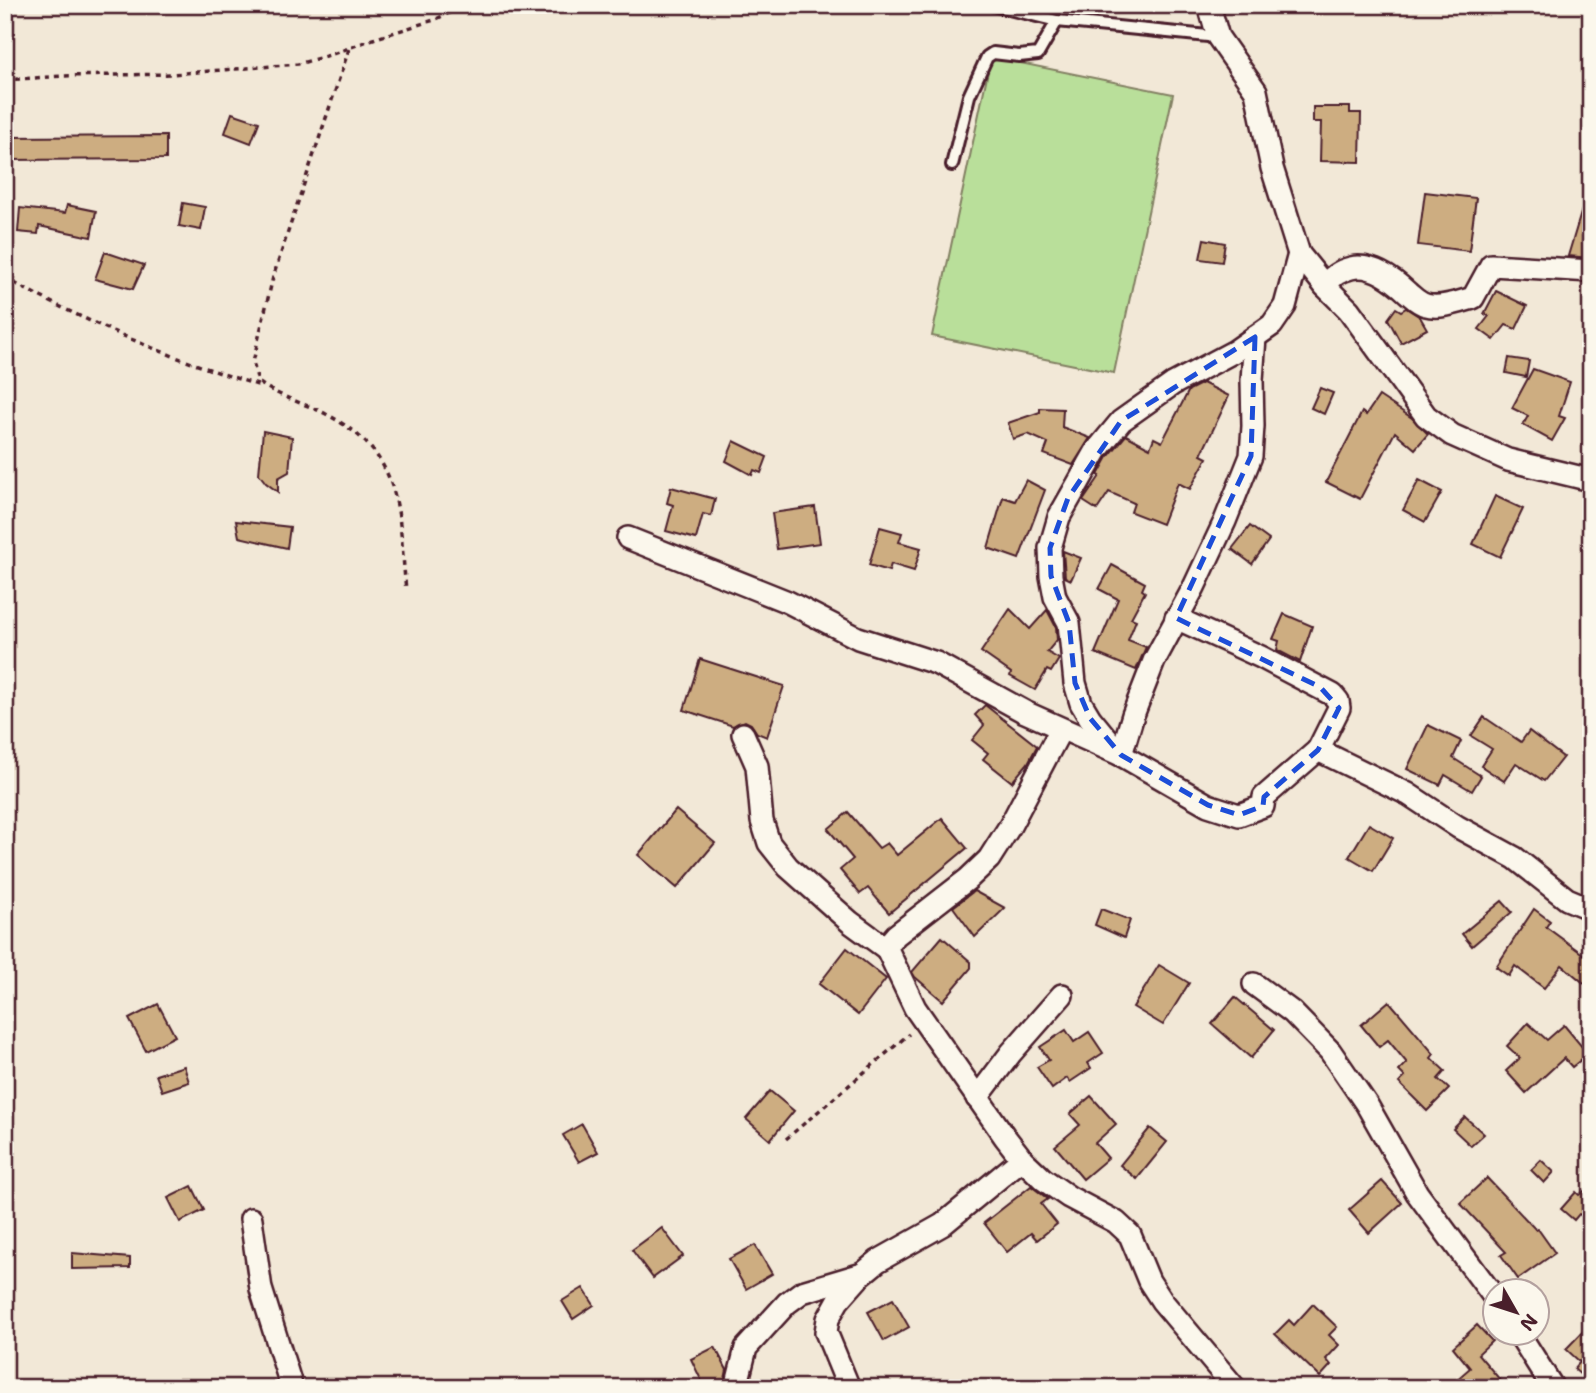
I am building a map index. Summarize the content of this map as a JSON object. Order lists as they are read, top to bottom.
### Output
{
  "north": "bottom right"
}
